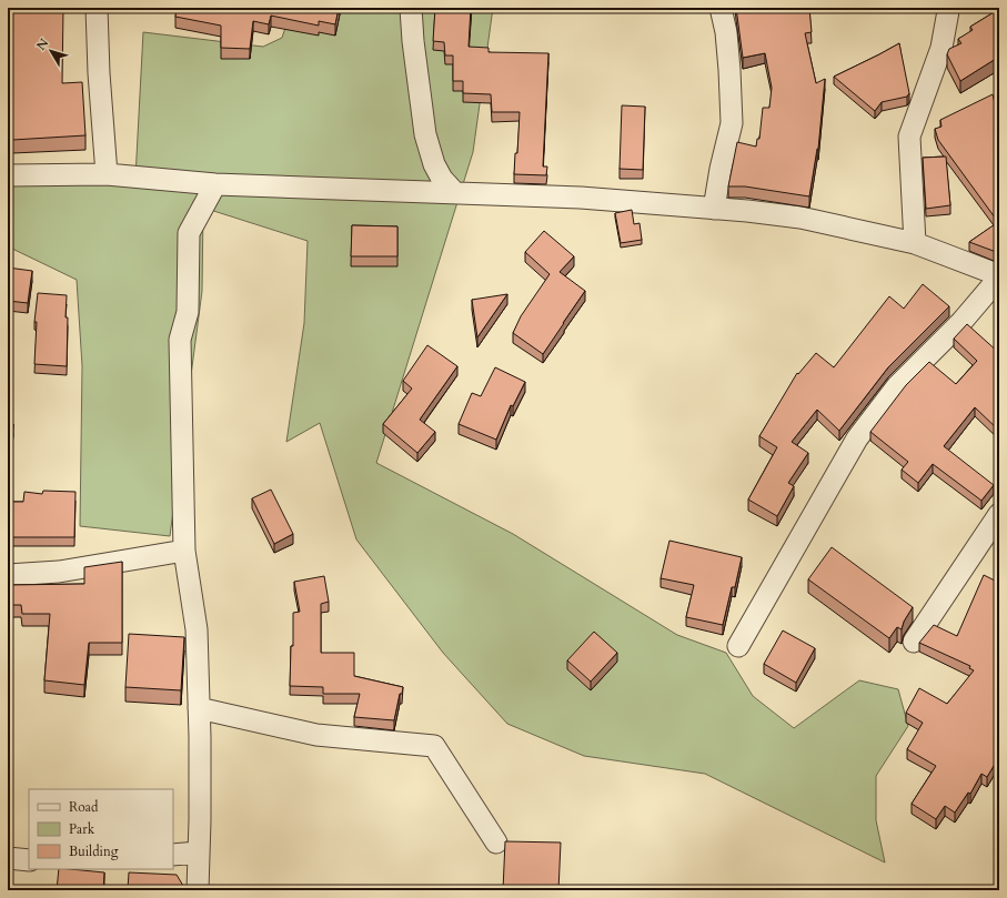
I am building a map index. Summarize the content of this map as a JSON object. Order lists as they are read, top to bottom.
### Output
{
  "legend": ["Road", "Park", "Building"],
  "north": "top left"
}
